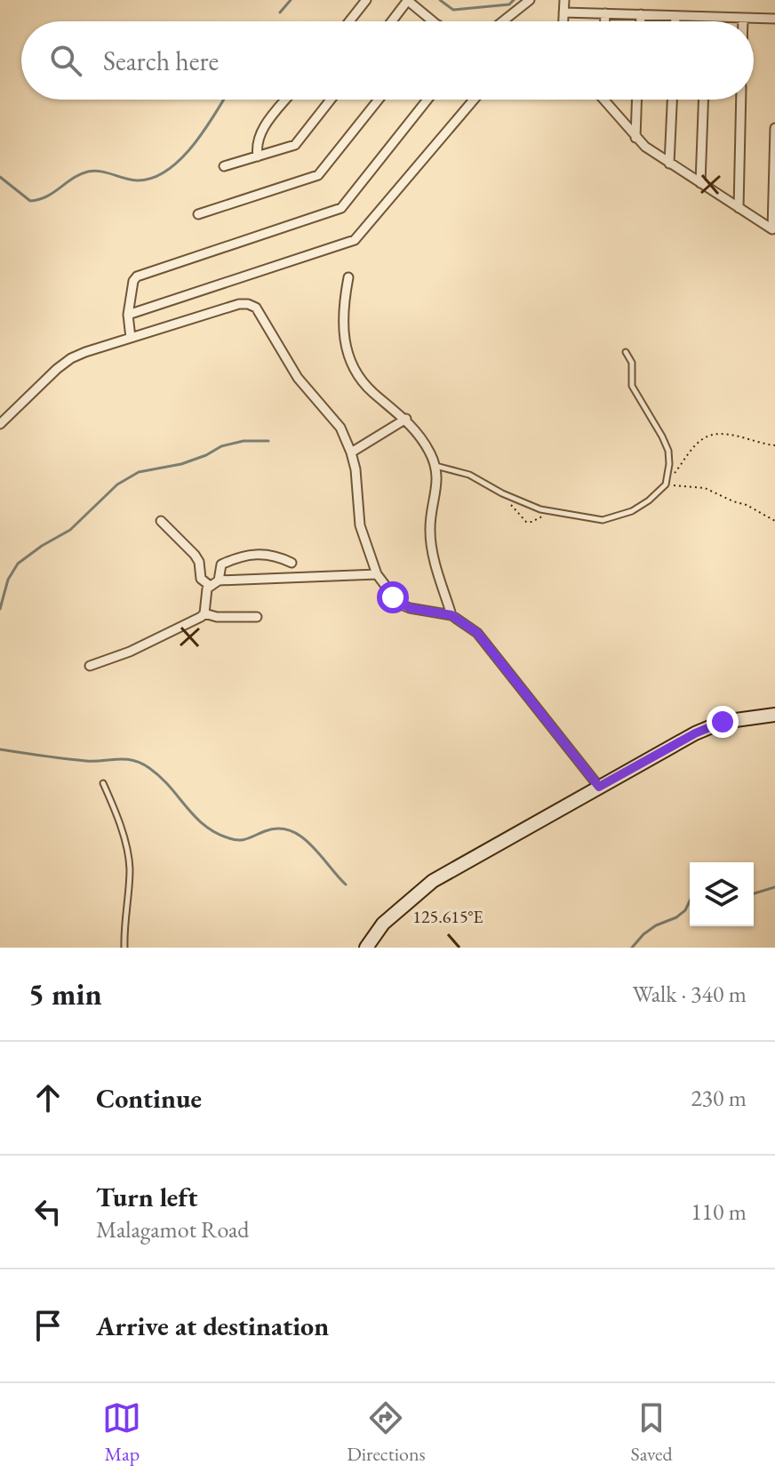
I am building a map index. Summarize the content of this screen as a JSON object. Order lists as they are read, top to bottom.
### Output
{
  "page": {
    "search": "Search here",
    "heading": ["5 min", "Walk · 340 m"],
    "list": [
      ["Continue", "230 m"],
      ["Turn left", "Malagamot Road", "110 m"],
      "Arrive at destination"
    ],
    "nav": ["Map", "Directions", "Saved"]
  },
  "coordinates": ["125.615°E"]
}
